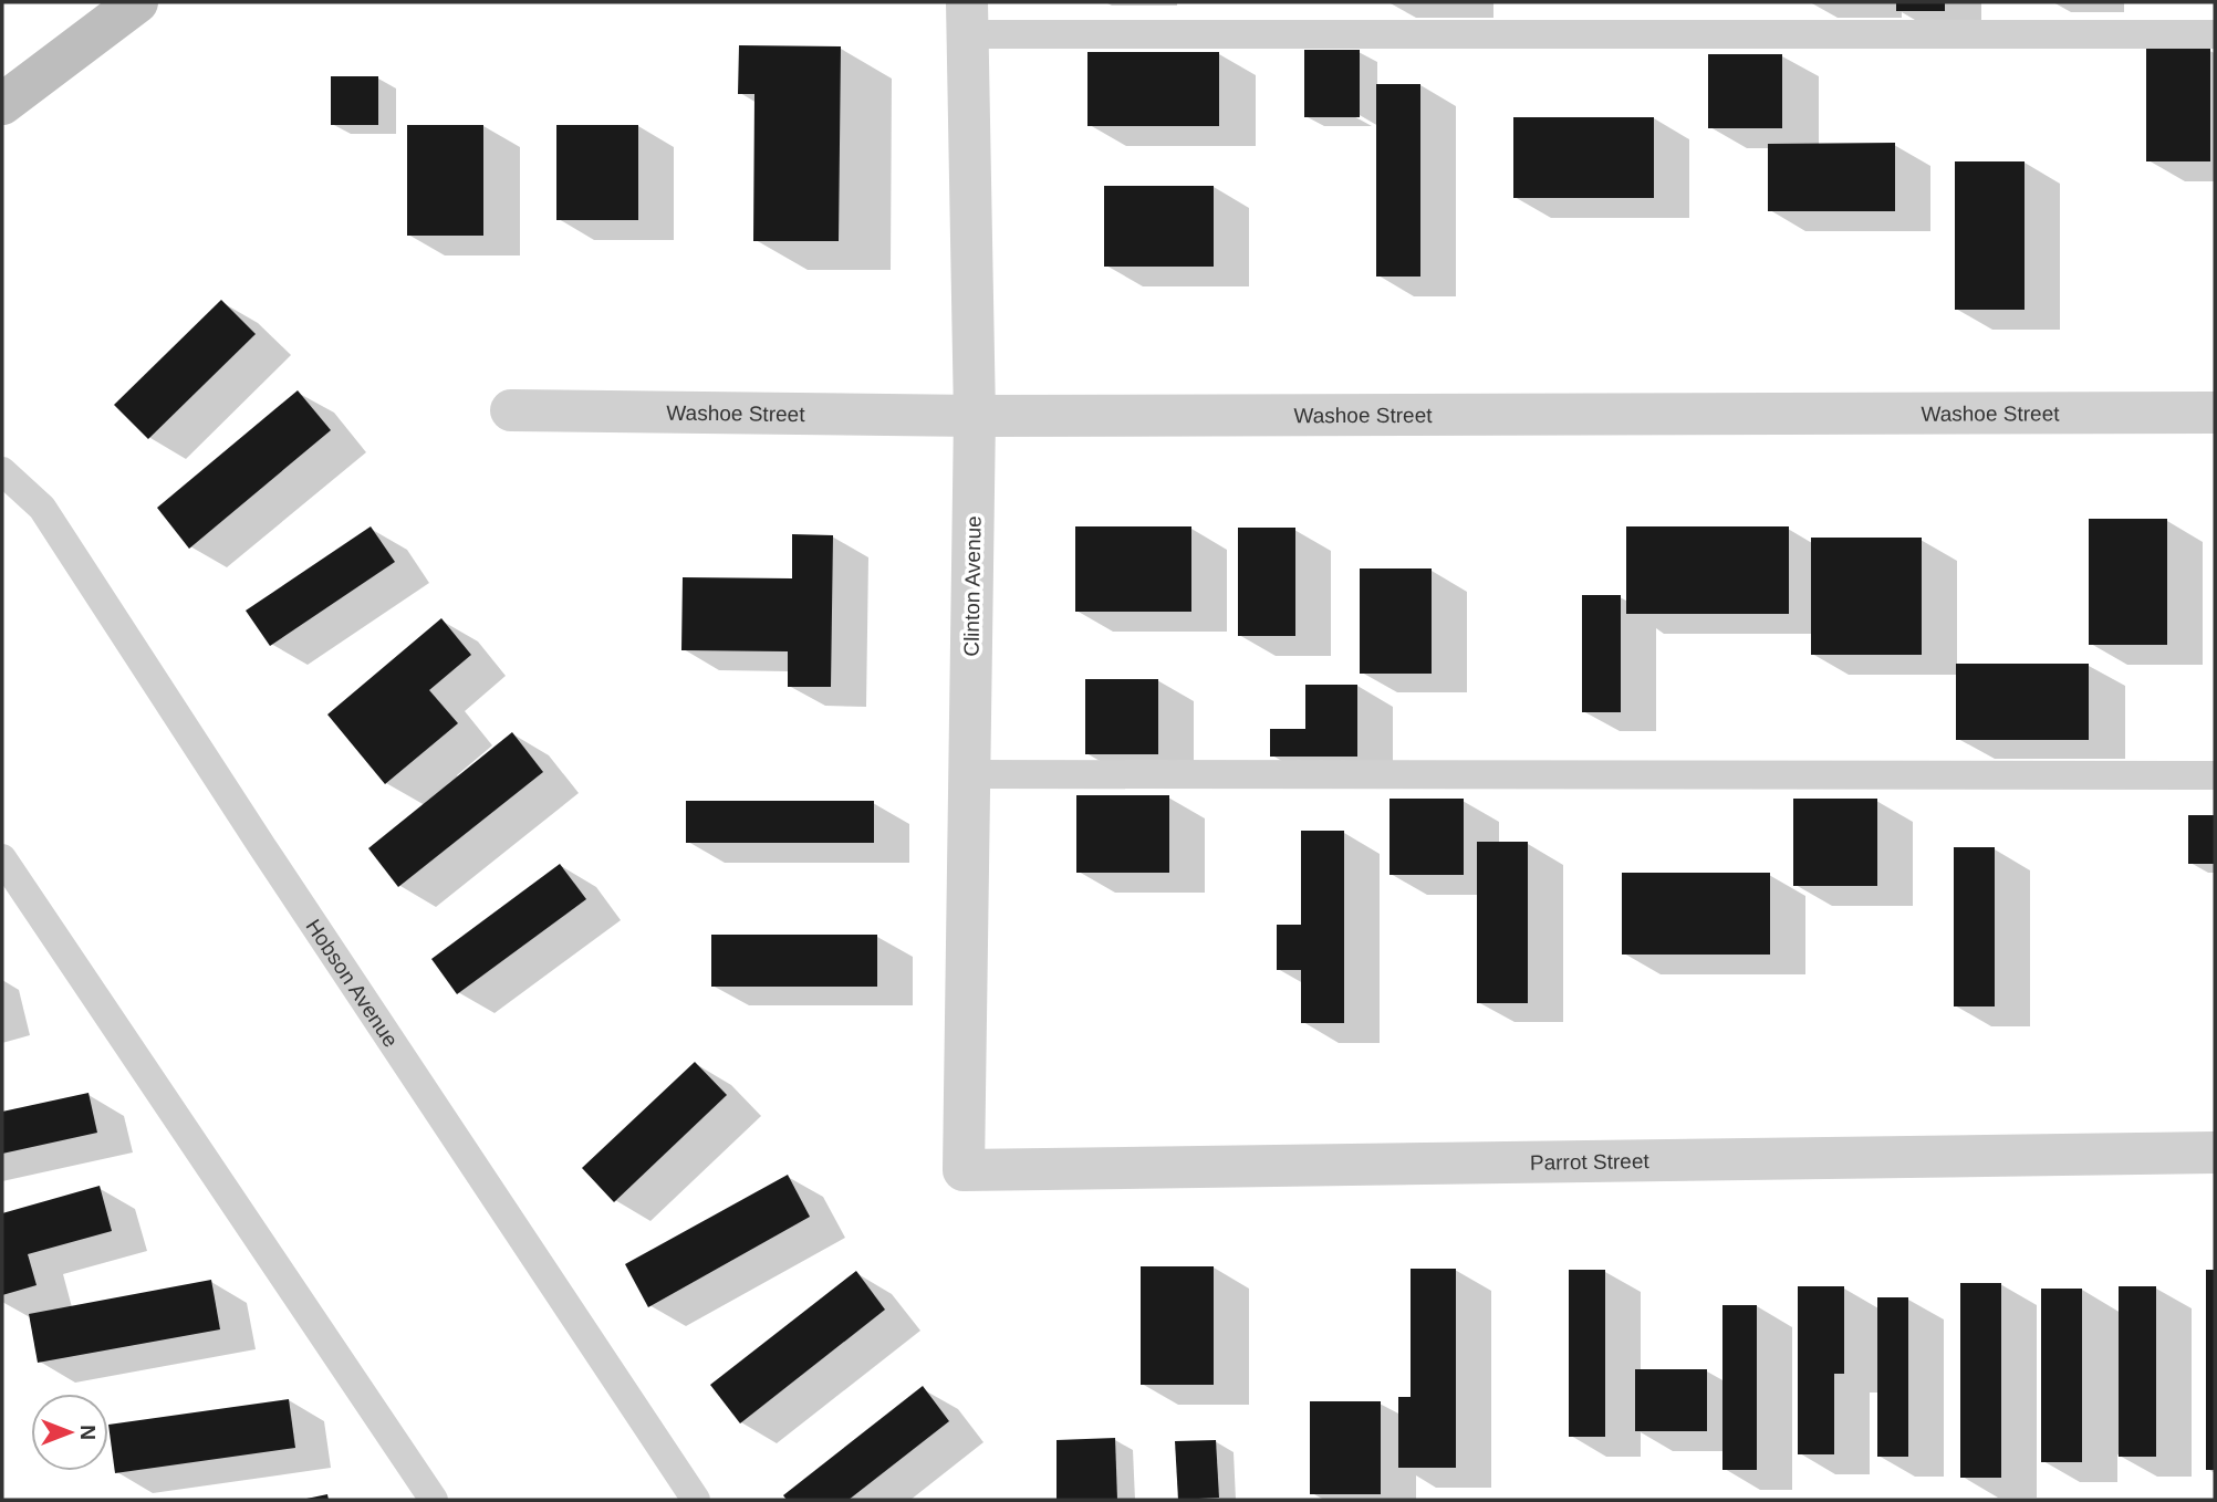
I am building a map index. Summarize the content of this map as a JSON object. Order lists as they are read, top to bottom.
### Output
{
  "streets": {
    "street": ["Washoe Street", "Clinton Avenue", "Parrot Street"],
    "lane": ["Hobson Avenue"]
  },
  "crossings": [
    ["Washoe Street", "Clinton Avenue"],
    ["Clinton Avenue", "Parrot Street"]
  ],
  "north": "right"
}
